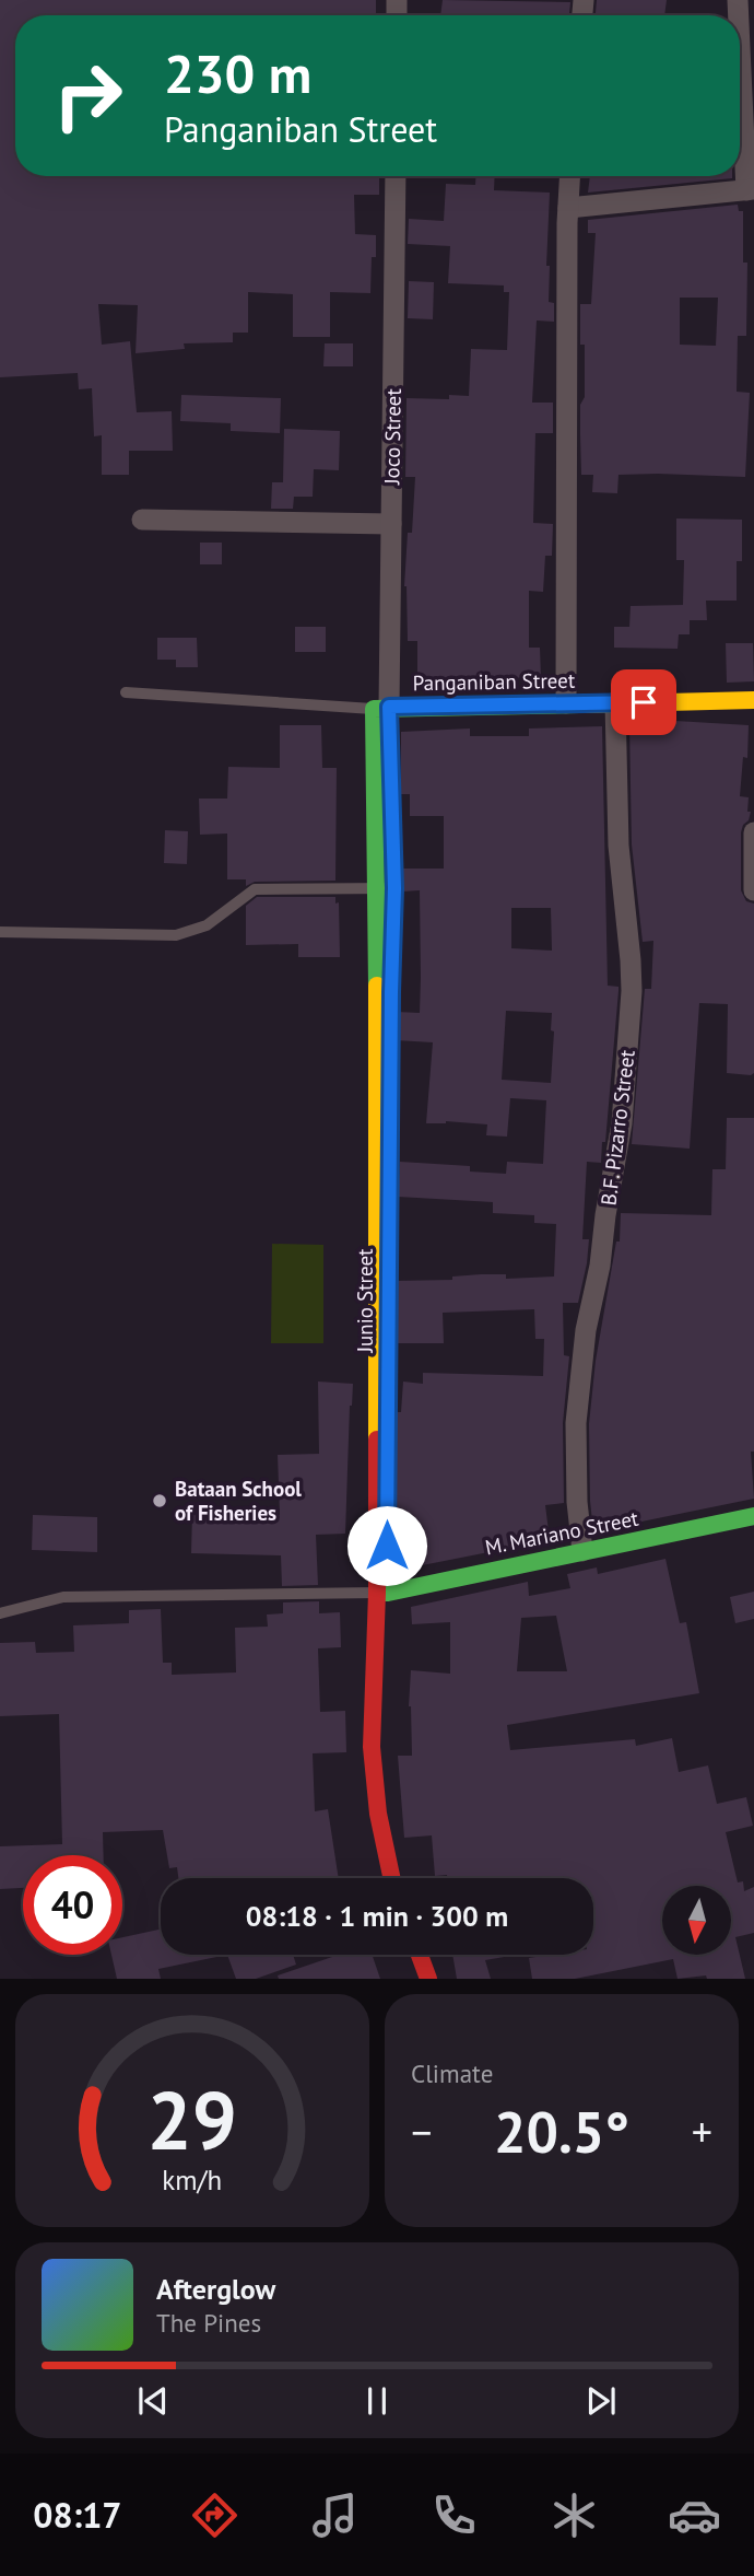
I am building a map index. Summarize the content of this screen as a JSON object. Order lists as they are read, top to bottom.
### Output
{
  "streets": {
    "street": [
      "Joco Street",
      "Panganiban Street",
      "B.F. Pizarro Street",
      "Junio Street",
      "M. Mariano Street"
    ]
  },
  "crossings": [
    ["Joco Street", "Panganiban Street"],
    ["Joco Street", "Junio Street"],
    ["Panganiban Street", "B.F. Pizarro Street"],
    ["Panganiban Street", "Junio Street"],
    ["B.F. Pizarro Street", "M. Mariano Street"],
    ["Junio Street", "M. Mariano Street"]
  ],
  "places": ["Bataan School of Fisheries"],
  "north": "bottom",
  "page": {
    "turn": ["230 m", "Panganiban Street"],
    "limit": "40",
    "trip": "08:18 · 1 min · 300 m",
    "tile": "Climate",
    "heat": ["−", "20.5°", "+"],
    "song": ["Afterglow", "The Pines"],
    "tabs": "08:17",
    "gauge": ["29", "km/h"]
  }
}
